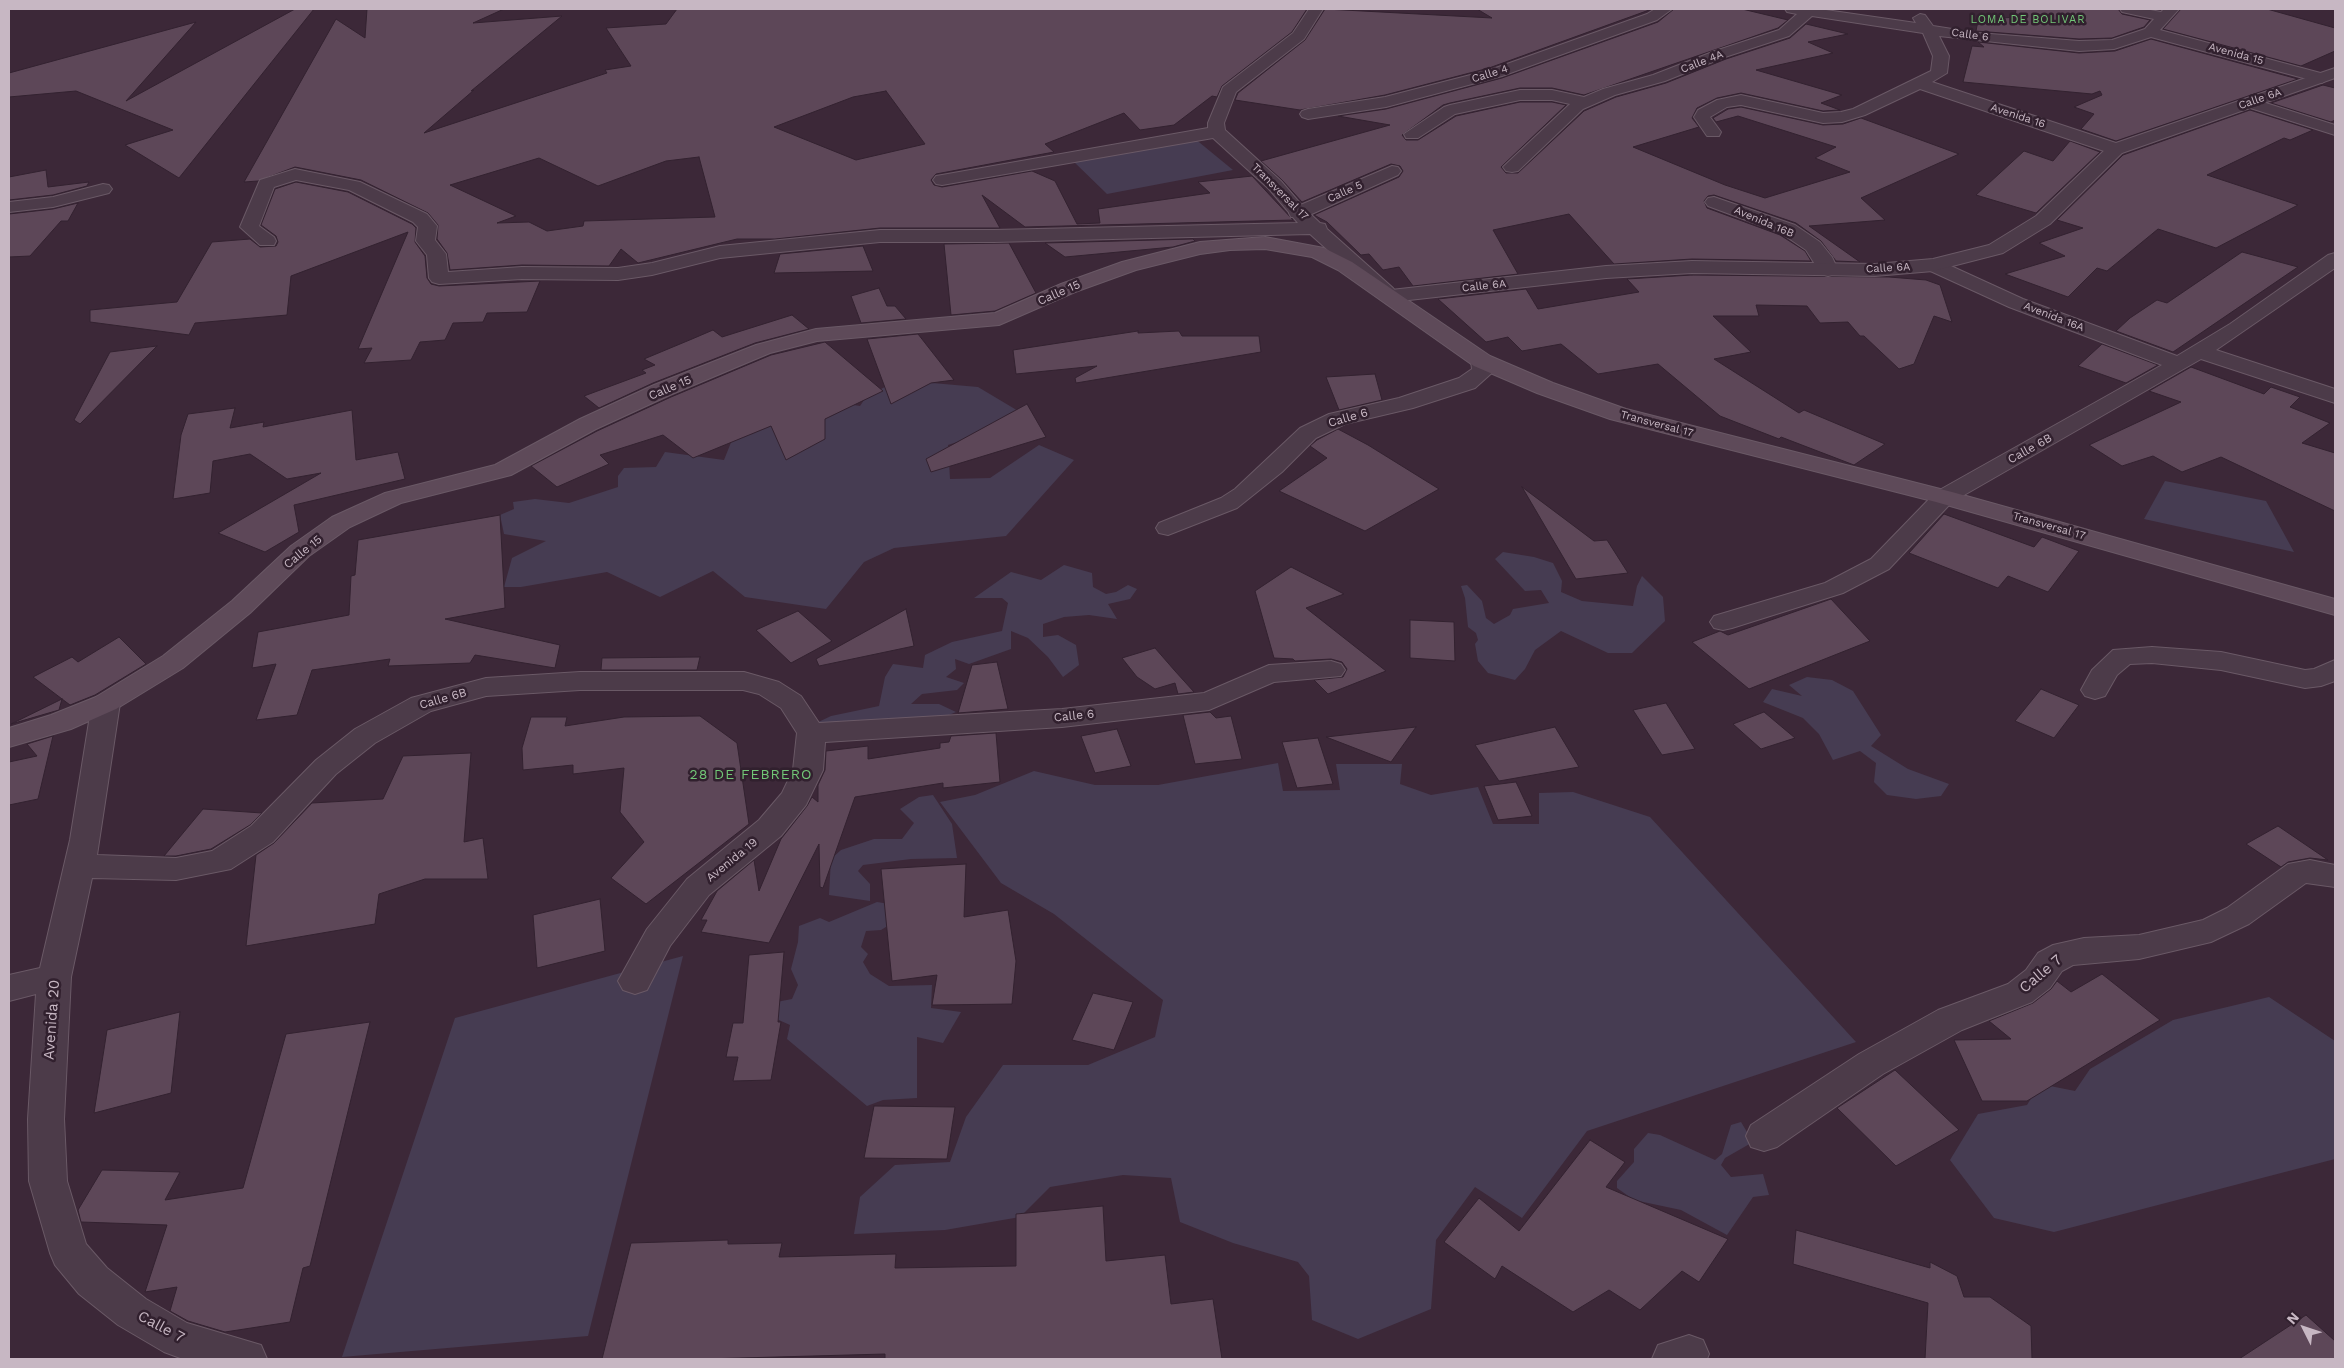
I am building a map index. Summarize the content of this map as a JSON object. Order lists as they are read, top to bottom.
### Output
{
  "streets": {
    "main road": ["Transversal 17", "Calle 15"],
    "street": [
      "Calle 6",
      "Avenida 15",
      "Calle 4A",
      "Calle 4",
      "Calle 6A",
      "Avenida 16",
      "Calle 5",
      "Avenida 16B",
      "Avenida 16A",
      "Calle 6B",
      "Avenida 19",
      "Calle 7",
      "Avenida 20"
    ]
  },
  "crossings": [
    ["Calle 6", "Avenida 15"],
    ["Calle 6", "Avenida 16"],
    ["Calle 6", "Transversal 17"],
    ["Calle 6", "Calle 6B"],
    ["Calle 6", "Avenida 19"],
    ["Avenida 15", "Calle 6A"],
    ["Calle 6A", "Avenida 16"],
    ["Calle 6A", "Transversal 17"],
    ["Calle 6A", "Avenida 16B"],
    ["Calle 6A", "Calle 15"],
    ["Calle 6A", "Avenida 16A"],
    ["Transversal 17", "Calle 5"],
    ["Transversal 17", "Calle 15"],
    ["Transversal 17", "Calle 6B"],
    ["Calle 15", "Avenida 20"],
    ["Avenida 16A", "Calle 6B"],
    ["Calle 6B", "Avenida 19"],
    ["Calle 6B", "Avenida 20"],
    ["Calle 7", "Avenida 20"]
  ],
  "districts": ["LOMA DE BOLIVAR", "28 DE FEBRERO"],
  "north": "top left"
}
